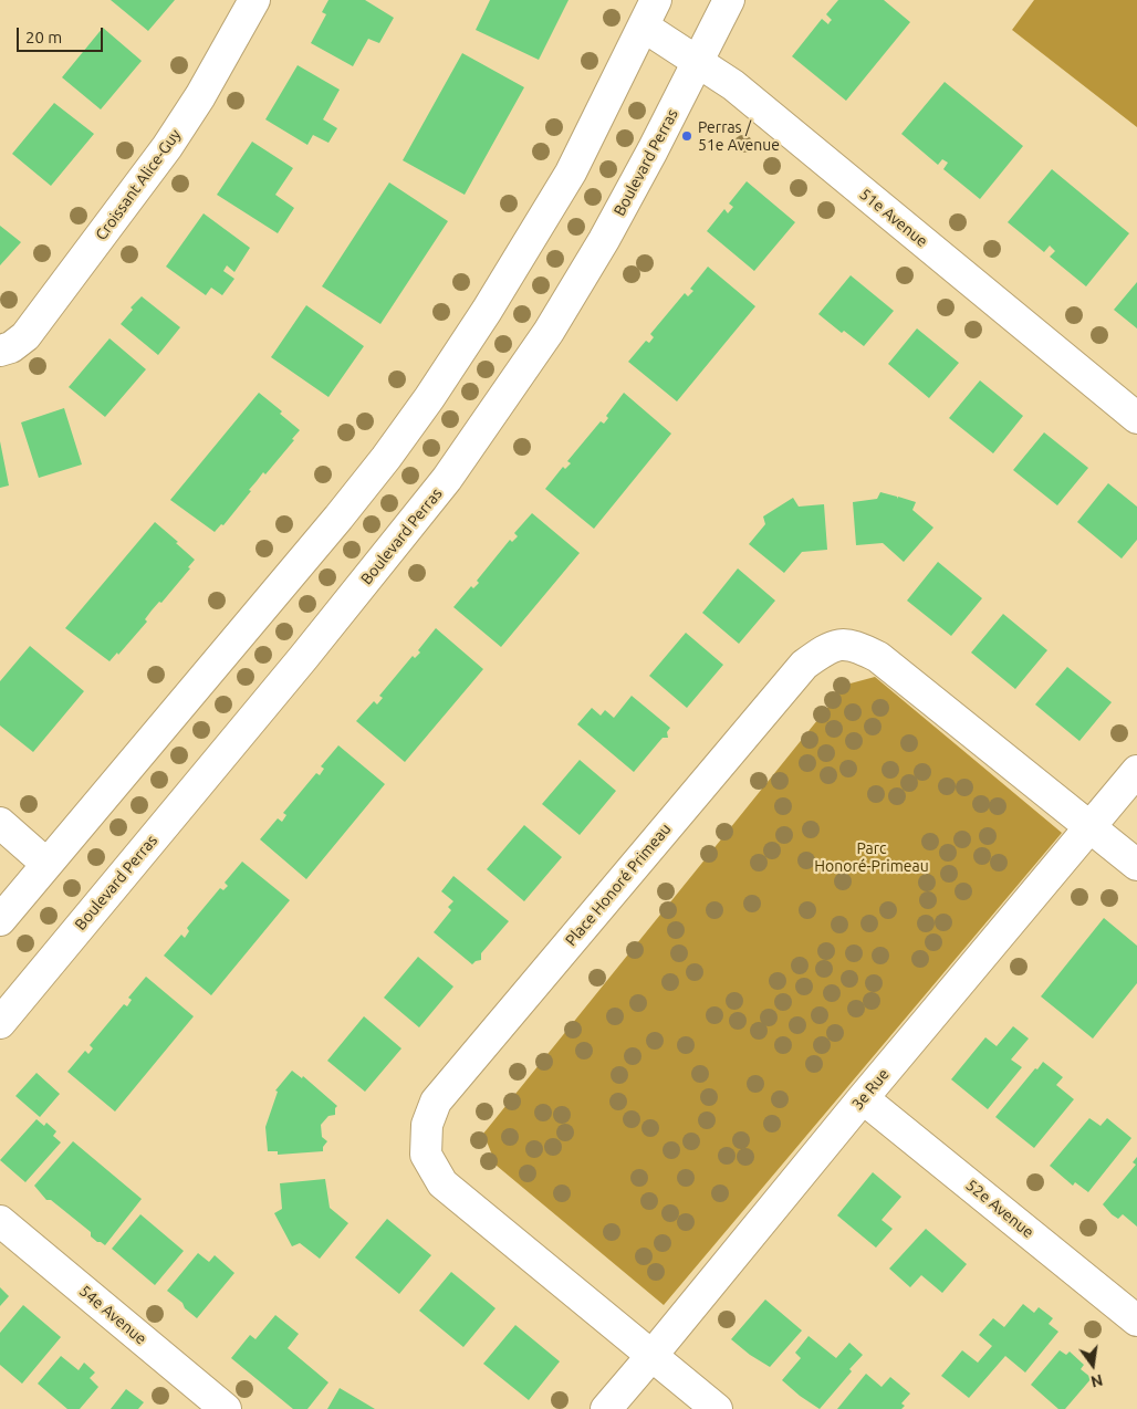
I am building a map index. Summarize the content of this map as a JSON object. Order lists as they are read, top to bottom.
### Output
{
  "streets": {
    "street": [
      "Boulevard Perras",
      "Croissant Alice-Guy",
      "51e Avenue",
      "Place Honoré Primeau",
      "3e Rue",
      "52e Avenue",
      "54e Avenue"
    ]
  },
  "crossings": [
    ["Boulevard Perras", "51e Avenue"],
    ["Place Honoré Primeau", "3e Rue"],
    ["3e Rue", "52e Avenue"]
  ],
  "parks": ["Parc Honoré-Primeau"],
  "places": ["Perras / 51e Avenue"],
  "scale_bar": "20 m",
  "north": "bottom"
}
